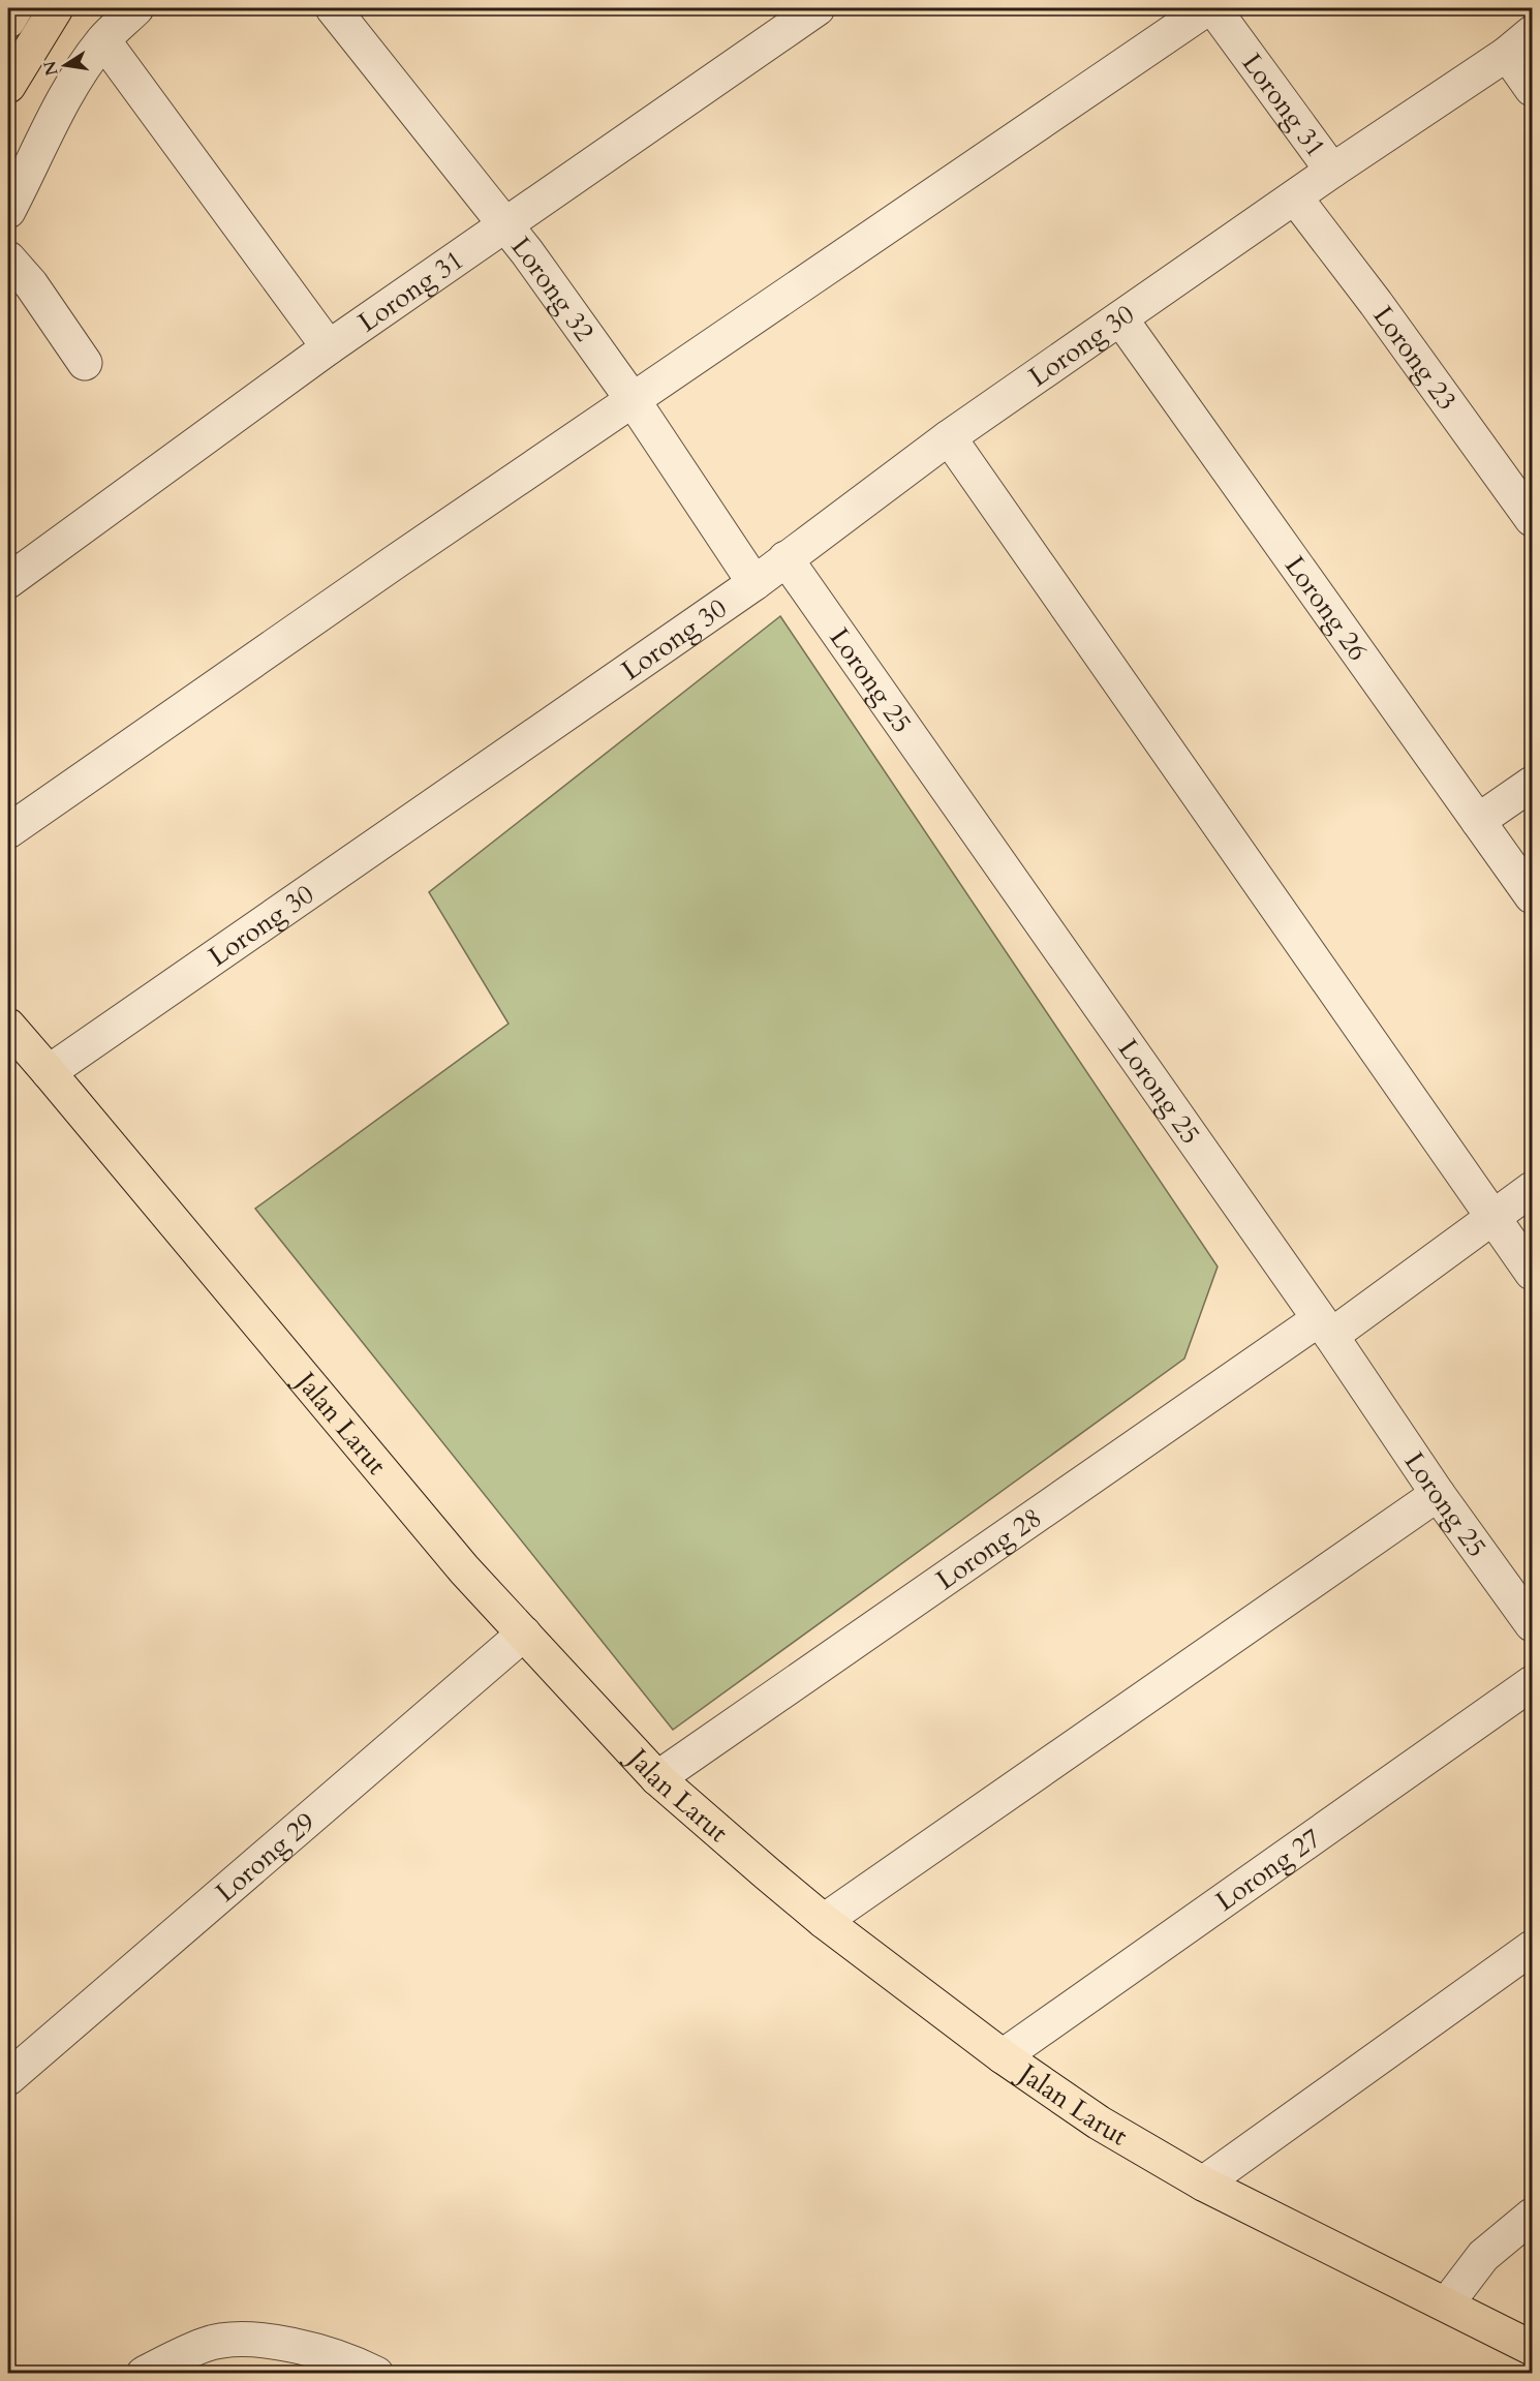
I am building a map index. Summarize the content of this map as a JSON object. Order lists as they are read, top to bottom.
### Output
{
  "streets": {
    "main road": ["Jalan Larut"],
    "street": [
      "Lorong 31",
      "Lorong 32",
      "Lorong 30",
      "Lorong 23",
      "Lorong 26",
      "Lorong 25",
      "Lorong 28",
      "Lorong 29",
      "Lorong 27"
    ]
  },
  "crossings": [
    ["Lorong 31", "Lorong 32"],
    ["Lorong 31", "Lorong 30"],
    ["Lorong 32", "Lorong 30"],
    ["Lorong 30", "Lorong 23"],
    ["Lorong 30", "Lorong 26"],
    ["Lorong 30", "Lorong 25"],
    ["Lorong 30", "Jalan Larut"],
    ["Lorong 25", "Lorong 28"],
    ["Jalan Larut", "Lorong 28"],
    ["Jalan Larut", "Lorong 29"],
    ["Jalan Larut", "Lorong 27"]
  ],
  "north": "left"
}
